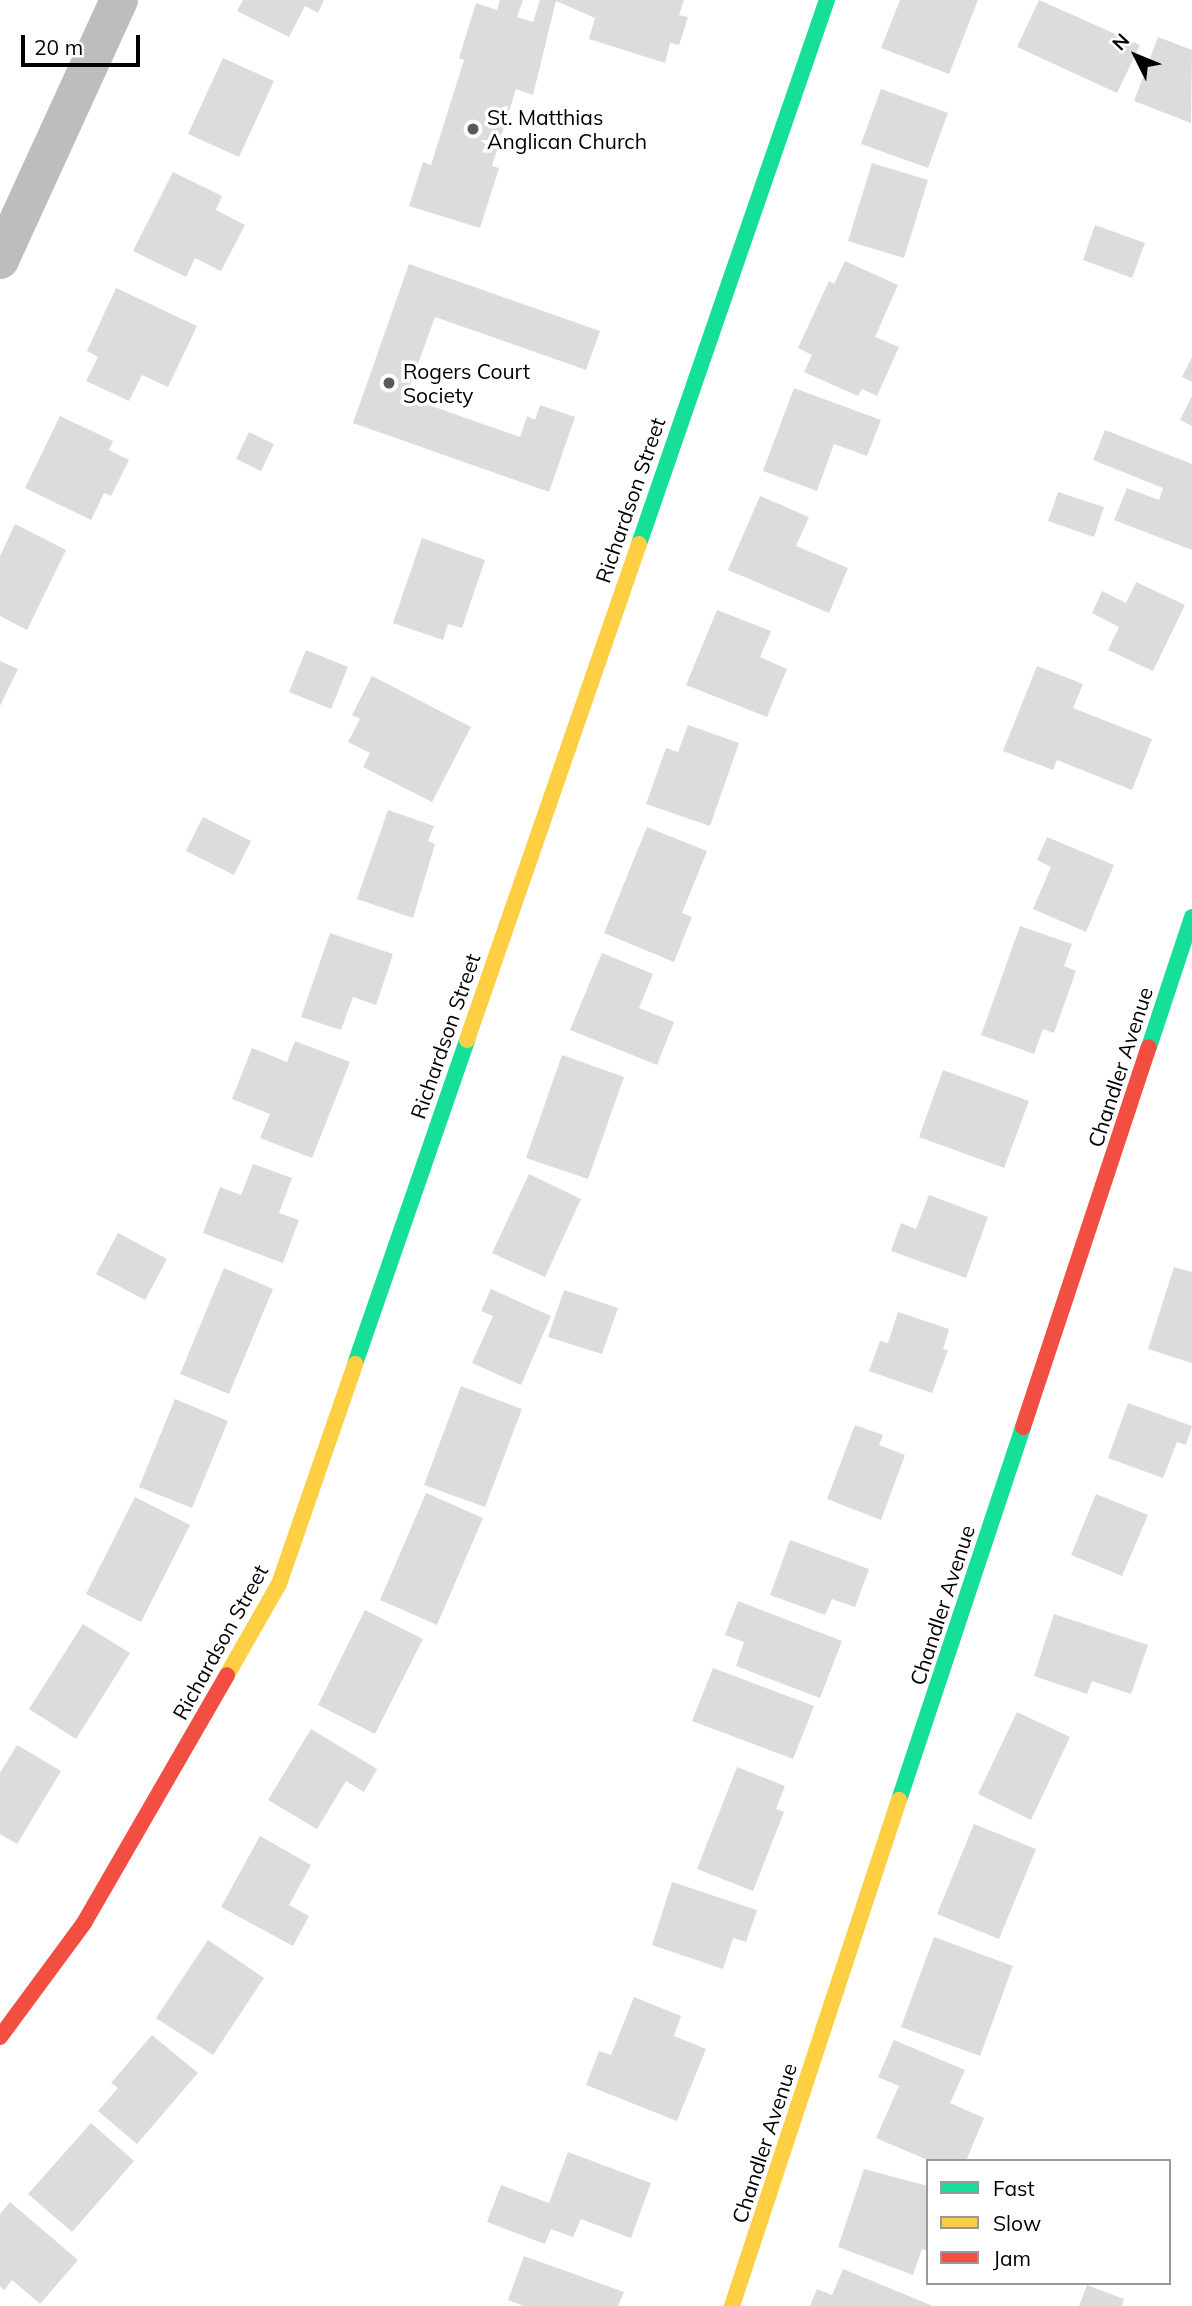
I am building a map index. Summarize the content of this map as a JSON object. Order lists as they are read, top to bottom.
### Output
{
  "streets": {
    "street": ["Richardson Street", "Chandler Avenue"]
  },
  "places": ["St. Matthias Anglican Church", "Rogers Court Society"],
  "legend": ["Fast", "Slow", "Jam"],
  "scale_bar": "20 m",
  "north": "top left"
}
